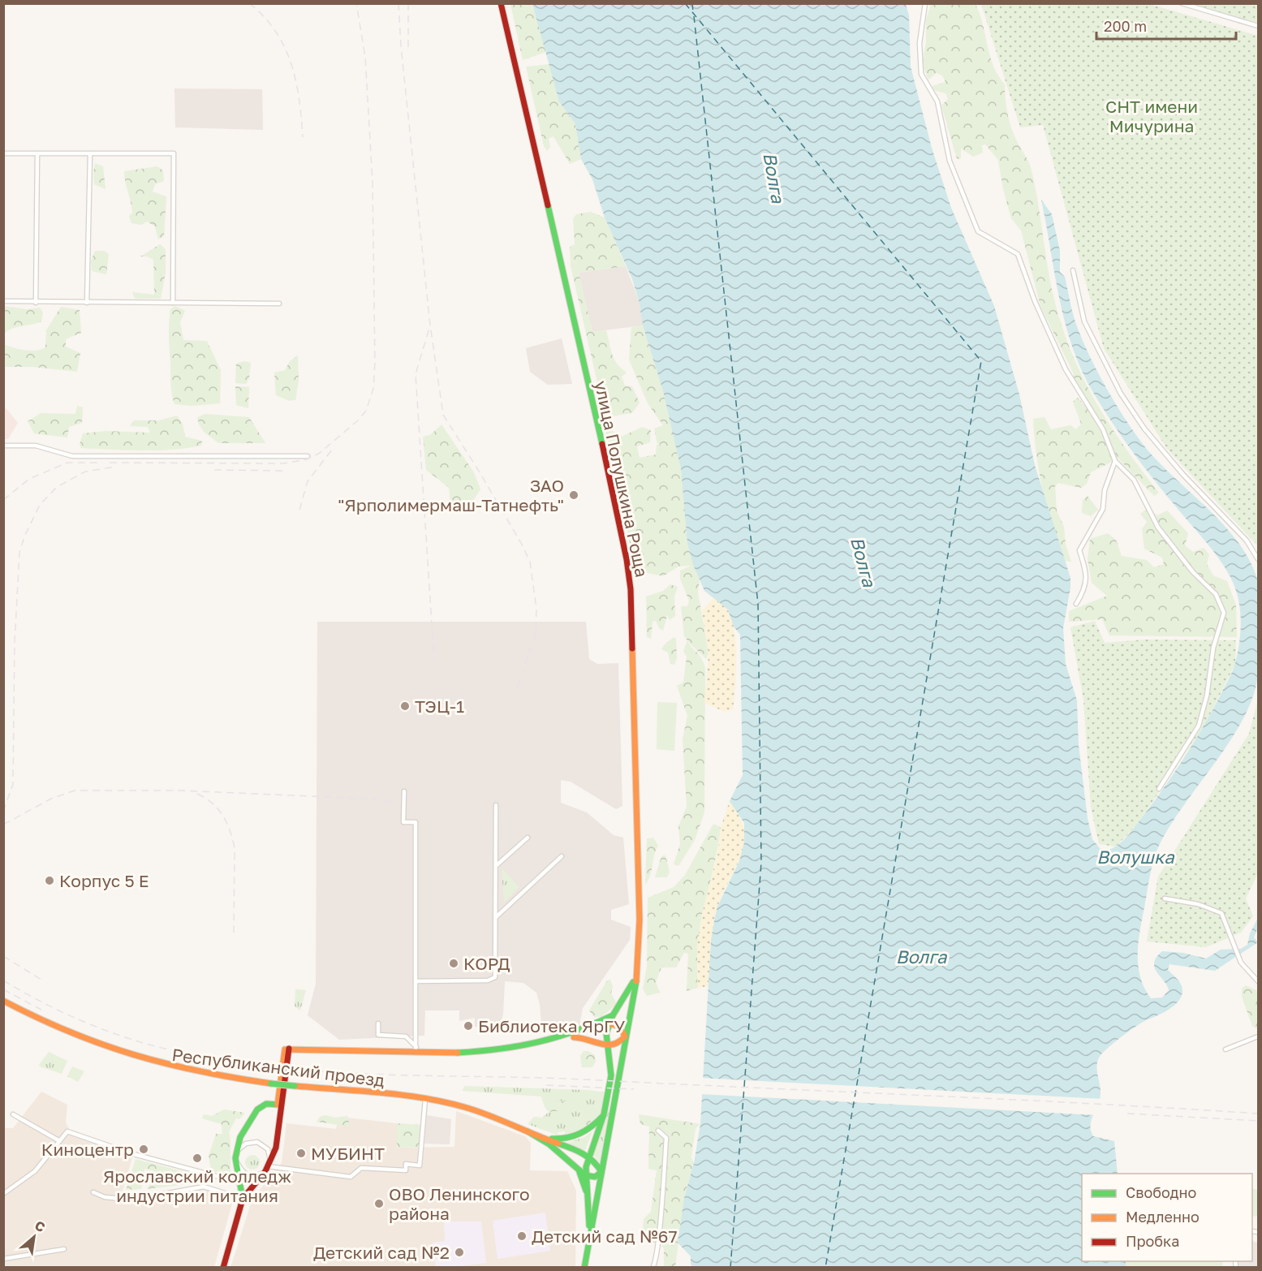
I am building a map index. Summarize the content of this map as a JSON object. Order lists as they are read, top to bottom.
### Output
{
  "streets": {
    "main road": ["улица Полушкина Роща", "Республиканский проезд"]
  },
  "crossings": [
    ["улица Полушкина Роща", "Республиканский проезд"]
  ],
  "water": ["Волга", "Волушка"],
  "parks": ["СНТ имени Мичурина"],
  "places": [
    "ЗАО \"Ярполимермаш-Татнефть\"",
    "ТЭЦ-1",
    "Корпус 5 E",
    "КОРД",
    "Библиотека ЯрГУ",
    "Киноцентр",
    "МУБИНТ",
    "Ярославский колледж индустрии питания",
    "ОВО Ленинского района",
    "Детский сад №67",
    "Детский сад №2"
  ],
  "legend": ["Свободно", "Медленно", "Пробка"],
  "scale_bar": "200 m",
  "north": "top right"
}
